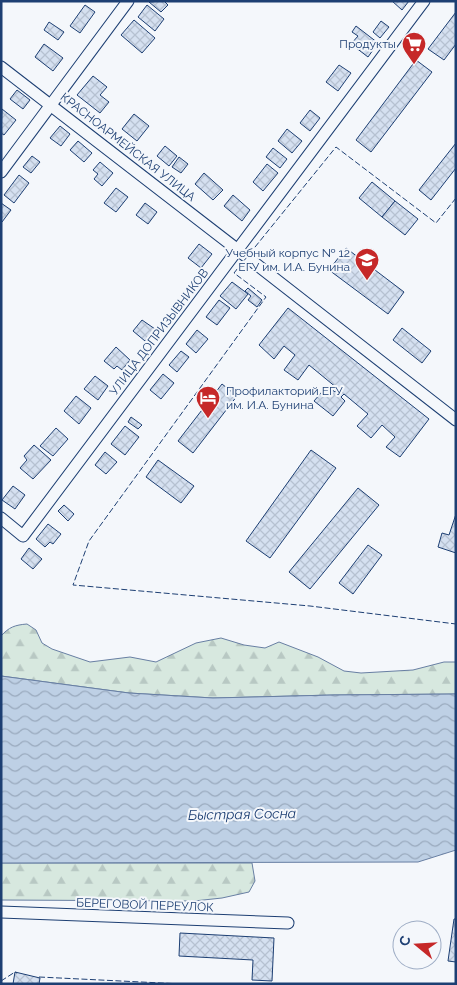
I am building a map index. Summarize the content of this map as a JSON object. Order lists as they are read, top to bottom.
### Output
{
  "streets": {
    "street": ["КРАСНОАРМЕЙСКАЯ УЛИЦА", "УЛИЦА ДОПРИЗЫВНИКОВ", "БЕРЕГОВОЙ ПЕРЕУЛОК"]
  },
  "crossings": [
    ["КРАСНОАРМЕЙСКАЯ УЛИЦА", "УЛИЦА ДОПРИЗЫВНИКОВ"]
  ],
  "water": ["Быстрая Сосна"],
  "places": {
    "supermarket": ["Продукты"],
    "school or university": ["Учебный корпус № 12 ЕГУ им. И.А. Бунина"],
    "hotel": ["Профилакторий ЕГУ им. И.А. Бунина"]
  },
  "north": "left"
}
